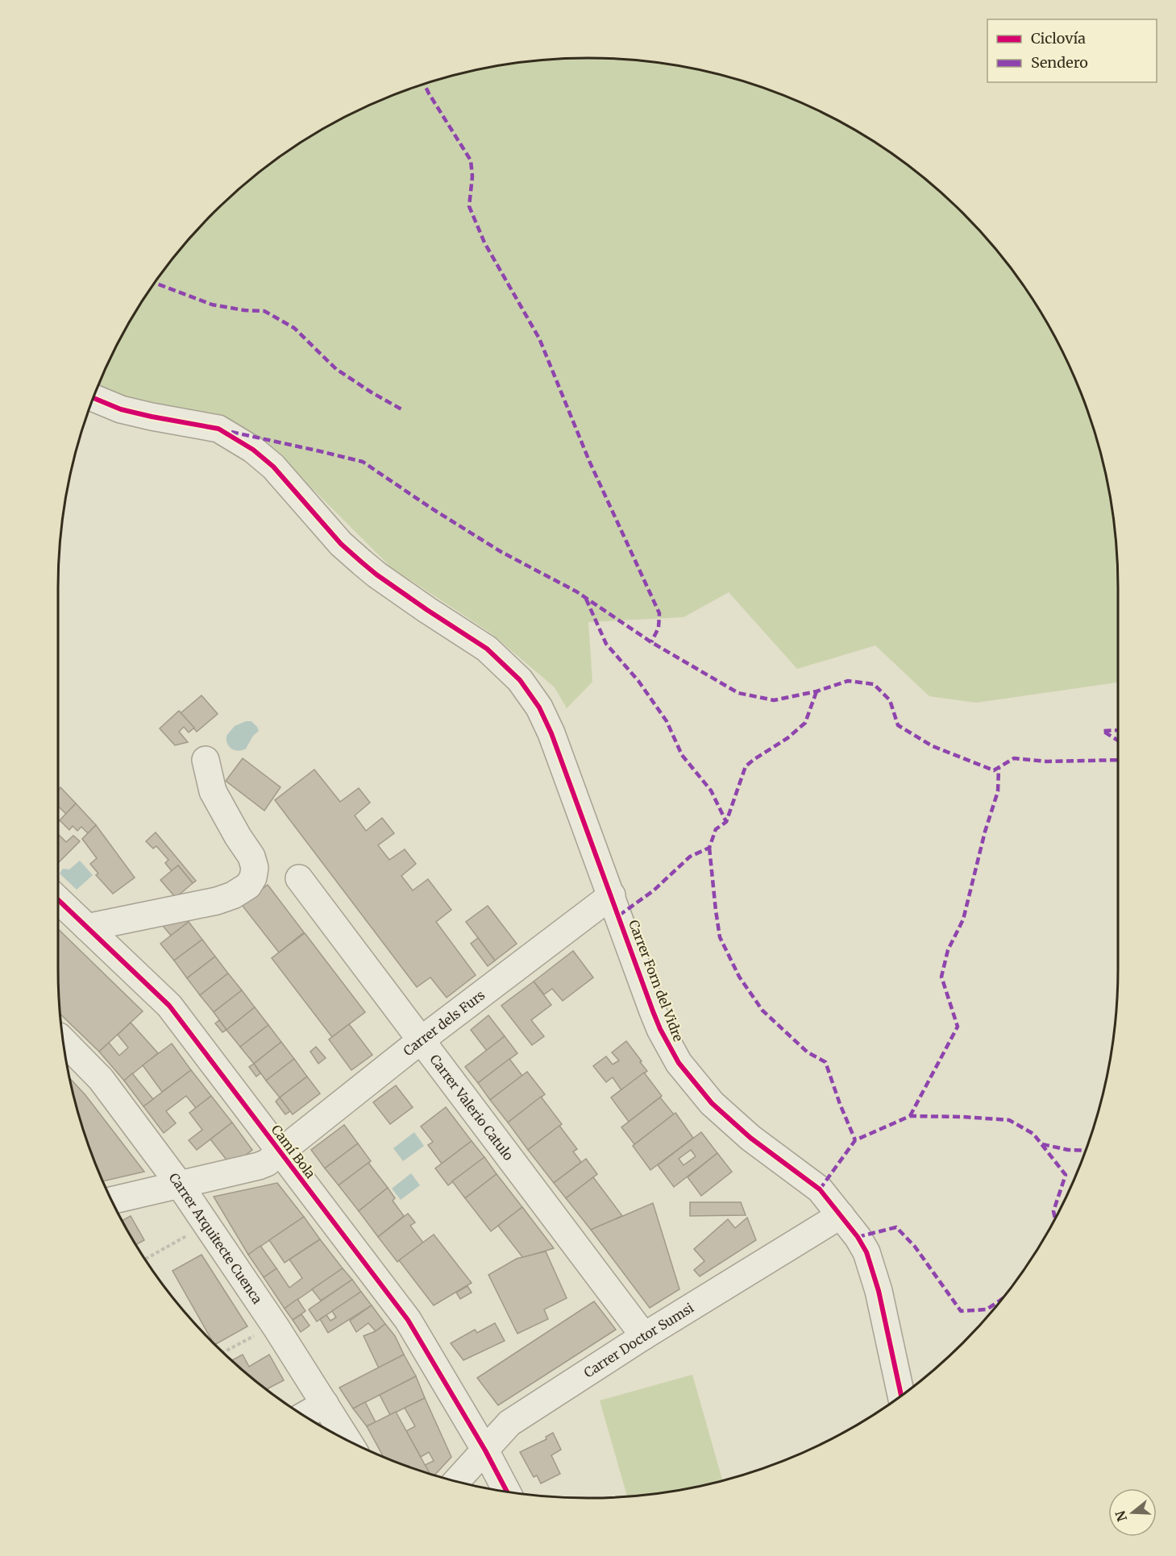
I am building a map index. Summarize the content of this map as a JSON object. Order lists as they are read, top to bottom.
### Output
{
  "streets": {
    "street": [
      "Carrer Forn del Vidre",
      "Carrer dels Furs",
      "Carrer Valerio Catulo",
      "Camí Bola",
      "Carrer Arquitecte Cuenca",
      "Carrer Doctor Sumsi"
    ]
  },
  "crossings": [
    ["Carrer Forn del Vidre", "Carrer dels Furs"],
    ["Carrer Forn del Vidre", "Carrer Doctor Sumsi"],
    ["Carrer dels Furs", "Carrer Valerio Catulo"],
    ["Carrer dels Furs", "Camí Bola"],
    ["Carrer dels Furs", "Carrer Arquitecte Cuenca"],
    ["Carrer Valerio Catulo", "Carrer Doctor Sumsi"],
    ["Camí Bola", "Carrer Doctor Sumsi"]
  ],
  "legend": ["Ciclovía", "Sendero"],
  "north": "left"
}
